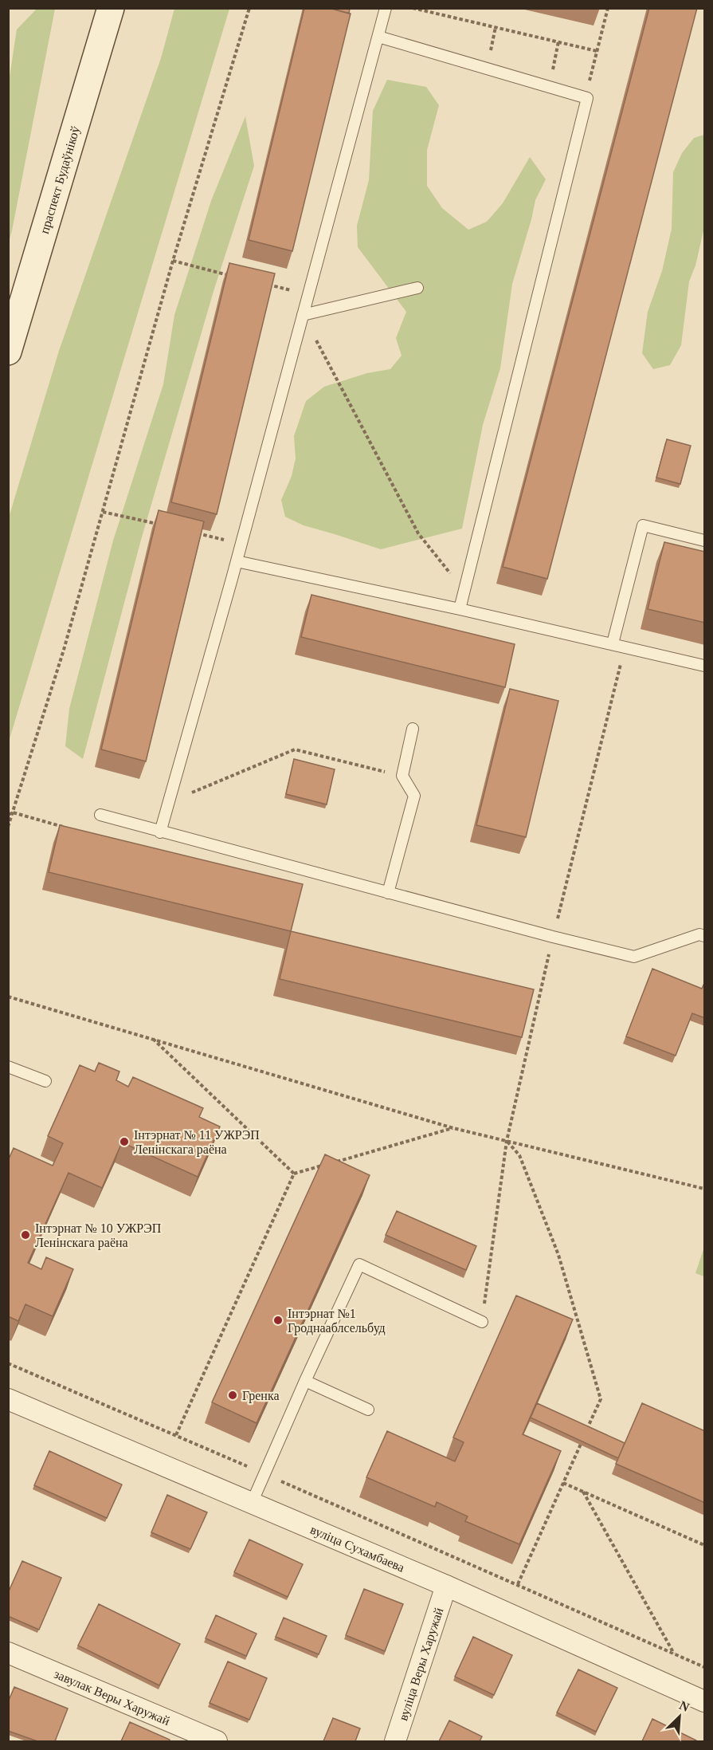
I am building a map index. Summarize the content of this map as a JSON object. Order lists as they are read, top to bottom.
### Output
{
  "streets": {
    "street": [
      "праспект Будаўнікоў",
      "вуліца Сухамбаева",
      "вуліца Веры Харужай",
      "завулак Веры Харужай"
    ]
  },
  "crossings": [
    ["вуліца Сухамбаева", "вуліца Веры Харужай"]
  ],
  "places": [
    "Інтэрнат № 11 УЖРЭП Ленінскага раёна",
    "Інтэрнат № 10 УЖРЭП Ленінскага раёна",
    "Інтэрнат №1 Гроднааблсельбуд",
    "Гренка"
  ],
  "north": "top right"
}
